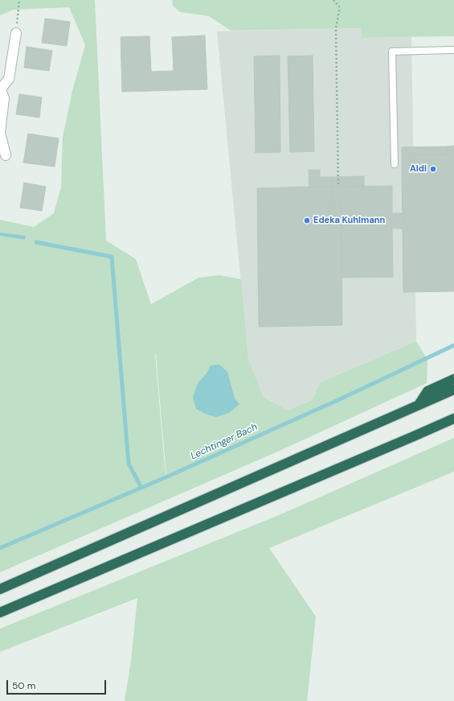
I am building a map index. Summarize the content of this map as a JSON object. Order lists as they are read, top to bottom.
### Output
{
  "water": ["Lechtinger Bach"],
  "places": ["Aldi", "Edeka Kuhlmann"],
  "scale_bar": "50 m"
}
